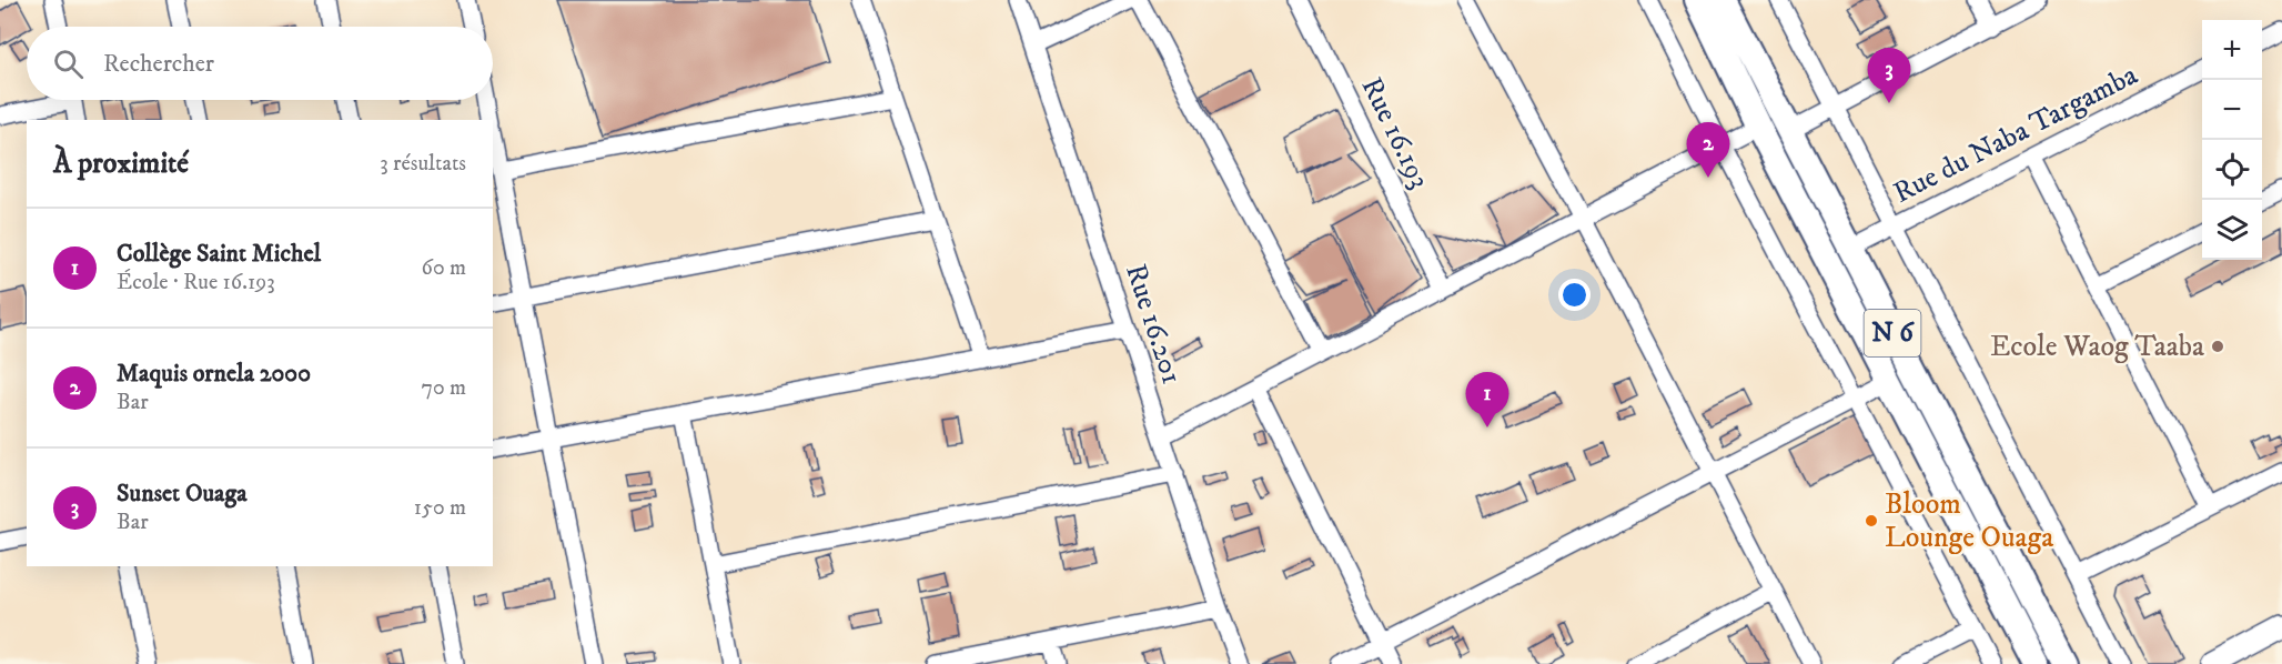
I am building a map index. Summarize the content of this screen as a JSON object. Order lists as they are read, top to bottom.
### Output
{
  "streets": {
    "main road": ["N 6"],
    "street": ["Rue 16.193", "Rue du Naba Targamba", "Rue 16.201"]
  },
  "crossings": [
    ["Rue du Naba Targamba", "N 6"]
  ],
  "places": ["Ecole Waog Taaba", "Bloom Lounge Ouaga"],
  "page": {
    "map_buttons": ["+", "−"],
    "search": "Rechercher",
    "pins": ["3", "2", "1"],
    "heading": ["À proximité", "3 résultats"],
    "list": [
      {
        "mark": "1",
        "name": "Collège Saint Michel",
        "note": "École · Rue 16.193",
        "value": "60 m"
      },
      {
        "mark": "2",
        "name": "Maquis ornela 2000",
        "note": "Bar",
        "value": "70 m"
      },
      {
        "mark": "3",
        "name": "Sunset Ouaga",
        "note": "Bar",
        "value": "150 m"
      }
    ]
  }
}
